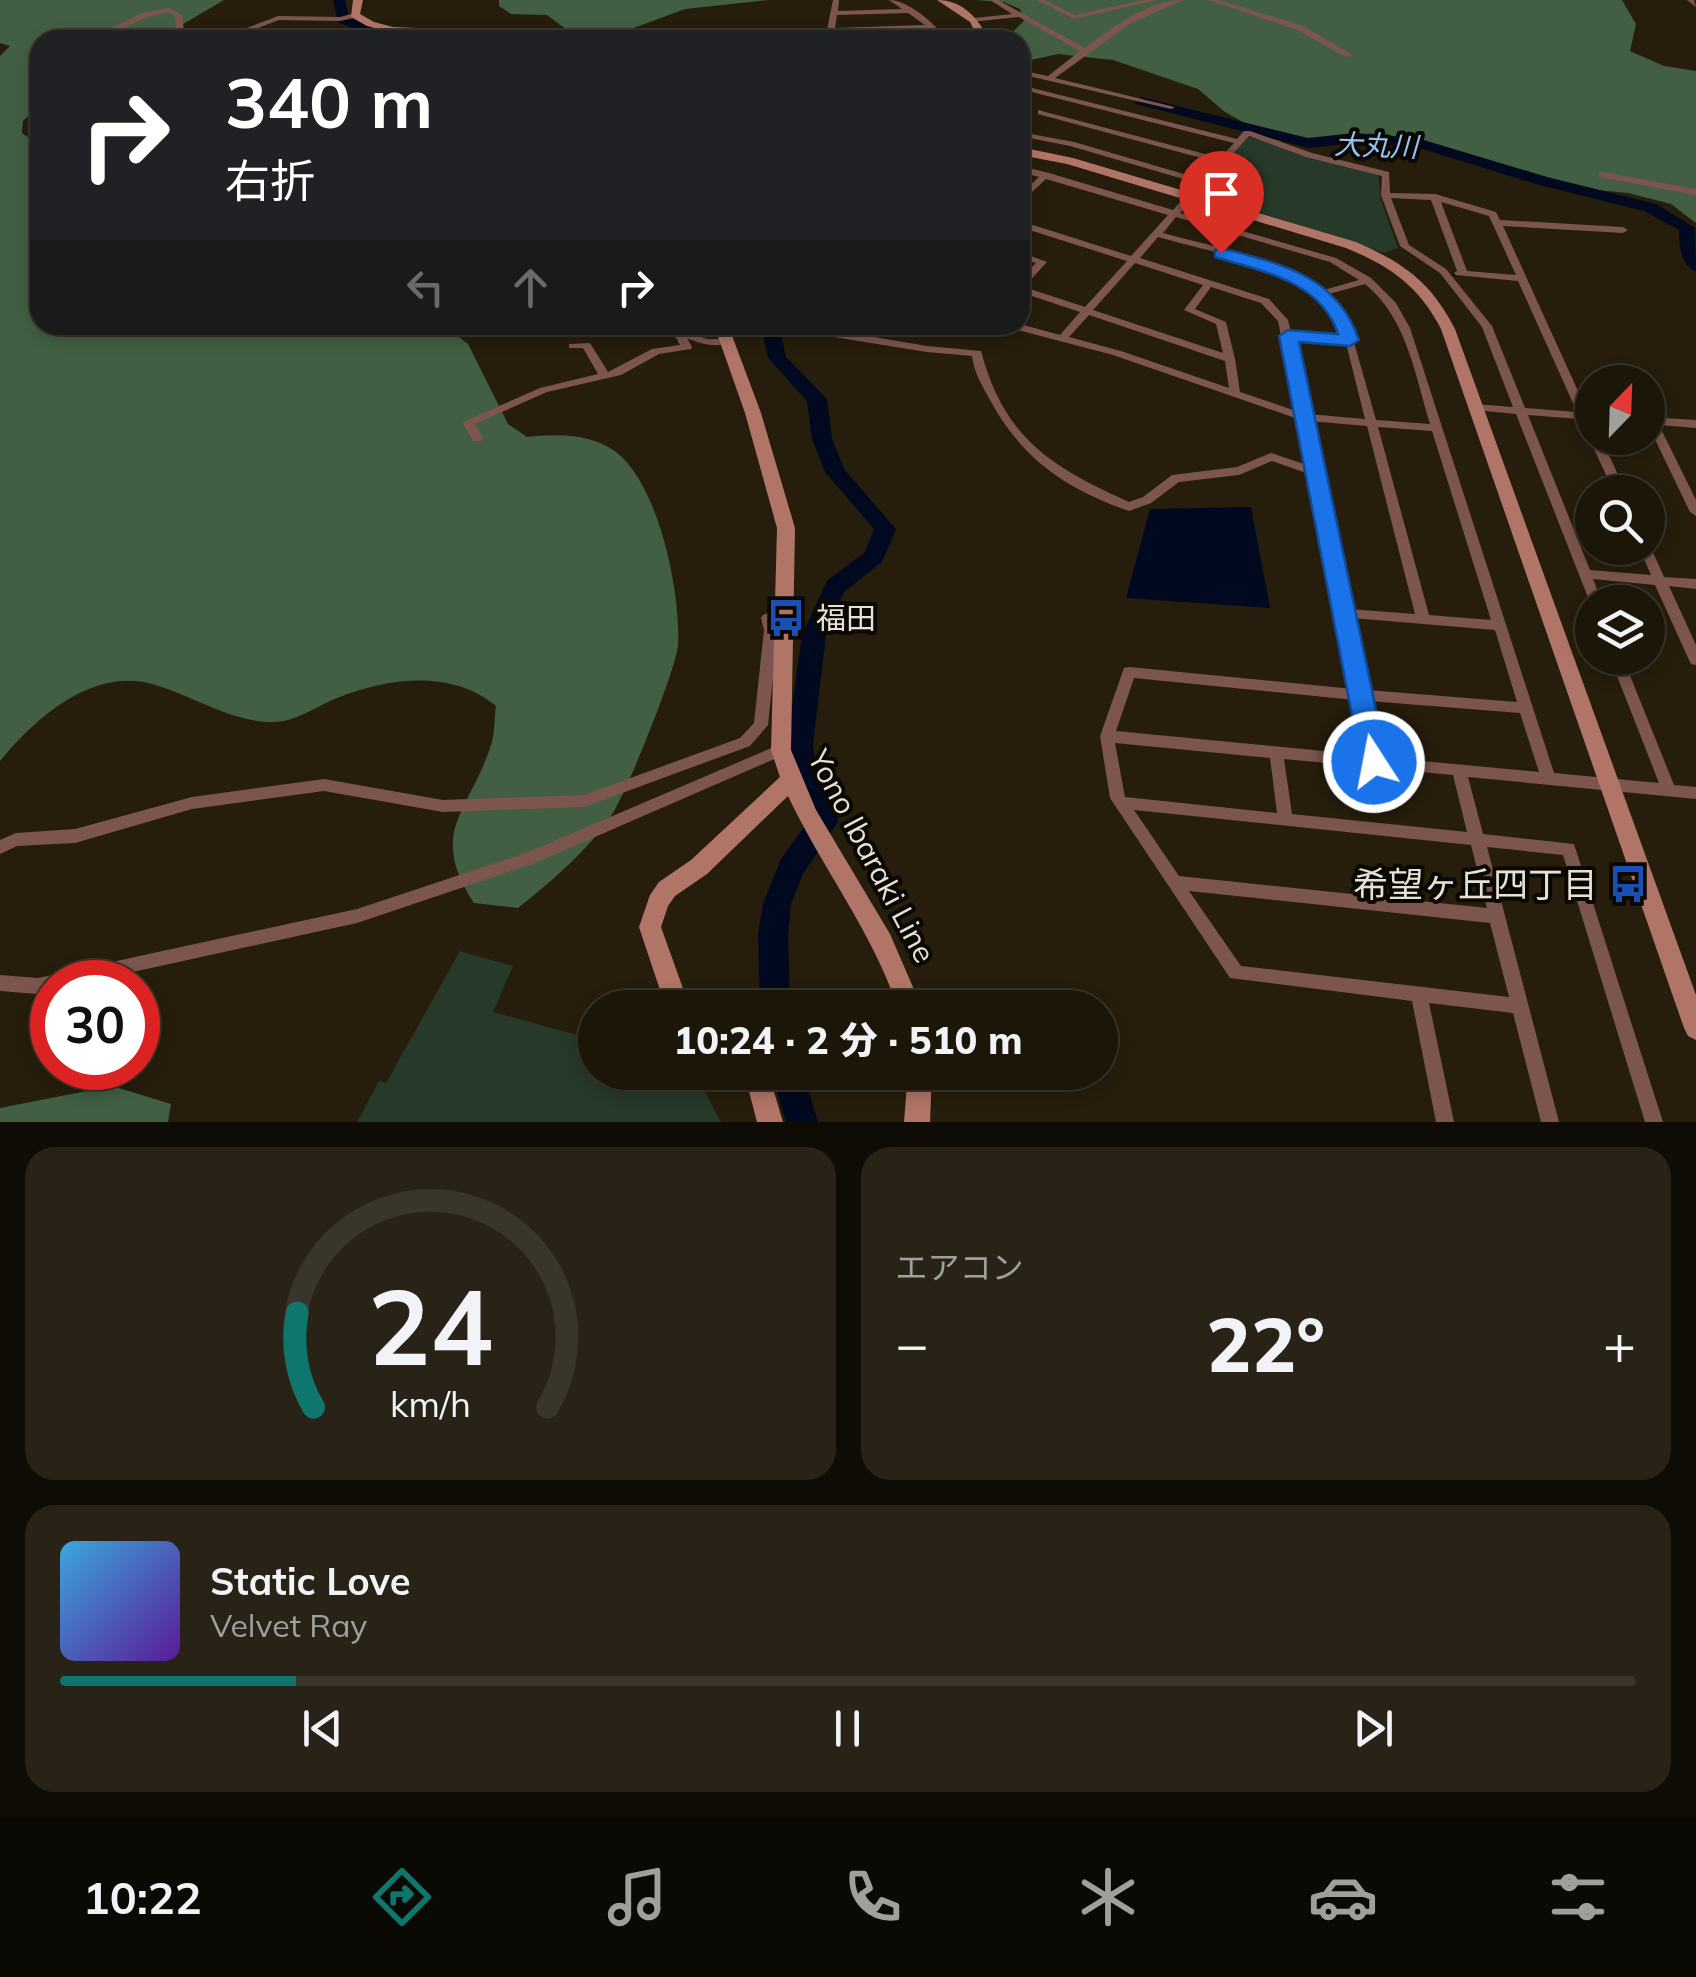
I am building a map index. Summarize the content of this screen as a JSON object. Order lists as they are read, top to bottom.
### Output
{
  "streets": {
    "street": ["Yono Ibaraki Line"]
  },
  "water": ["大丸川"],
  "places": {
    "bus stop": ["福田", "希望ヶ丘四丁目"]
  },
  "north": "top right",
  "page": {
    "turn": ["340 m", "右折"],
    "limit": "30",
    "trip": "10:24 · 2 分 · 510 m",
    "tile": "エアコン",
    "heat": ["−", "22°", "+"],
    "song": ["Static Love", "Velvet Ray"],
    "tabs": "10:22",
    "gauge": ["24", "km/h"]
  }
}
